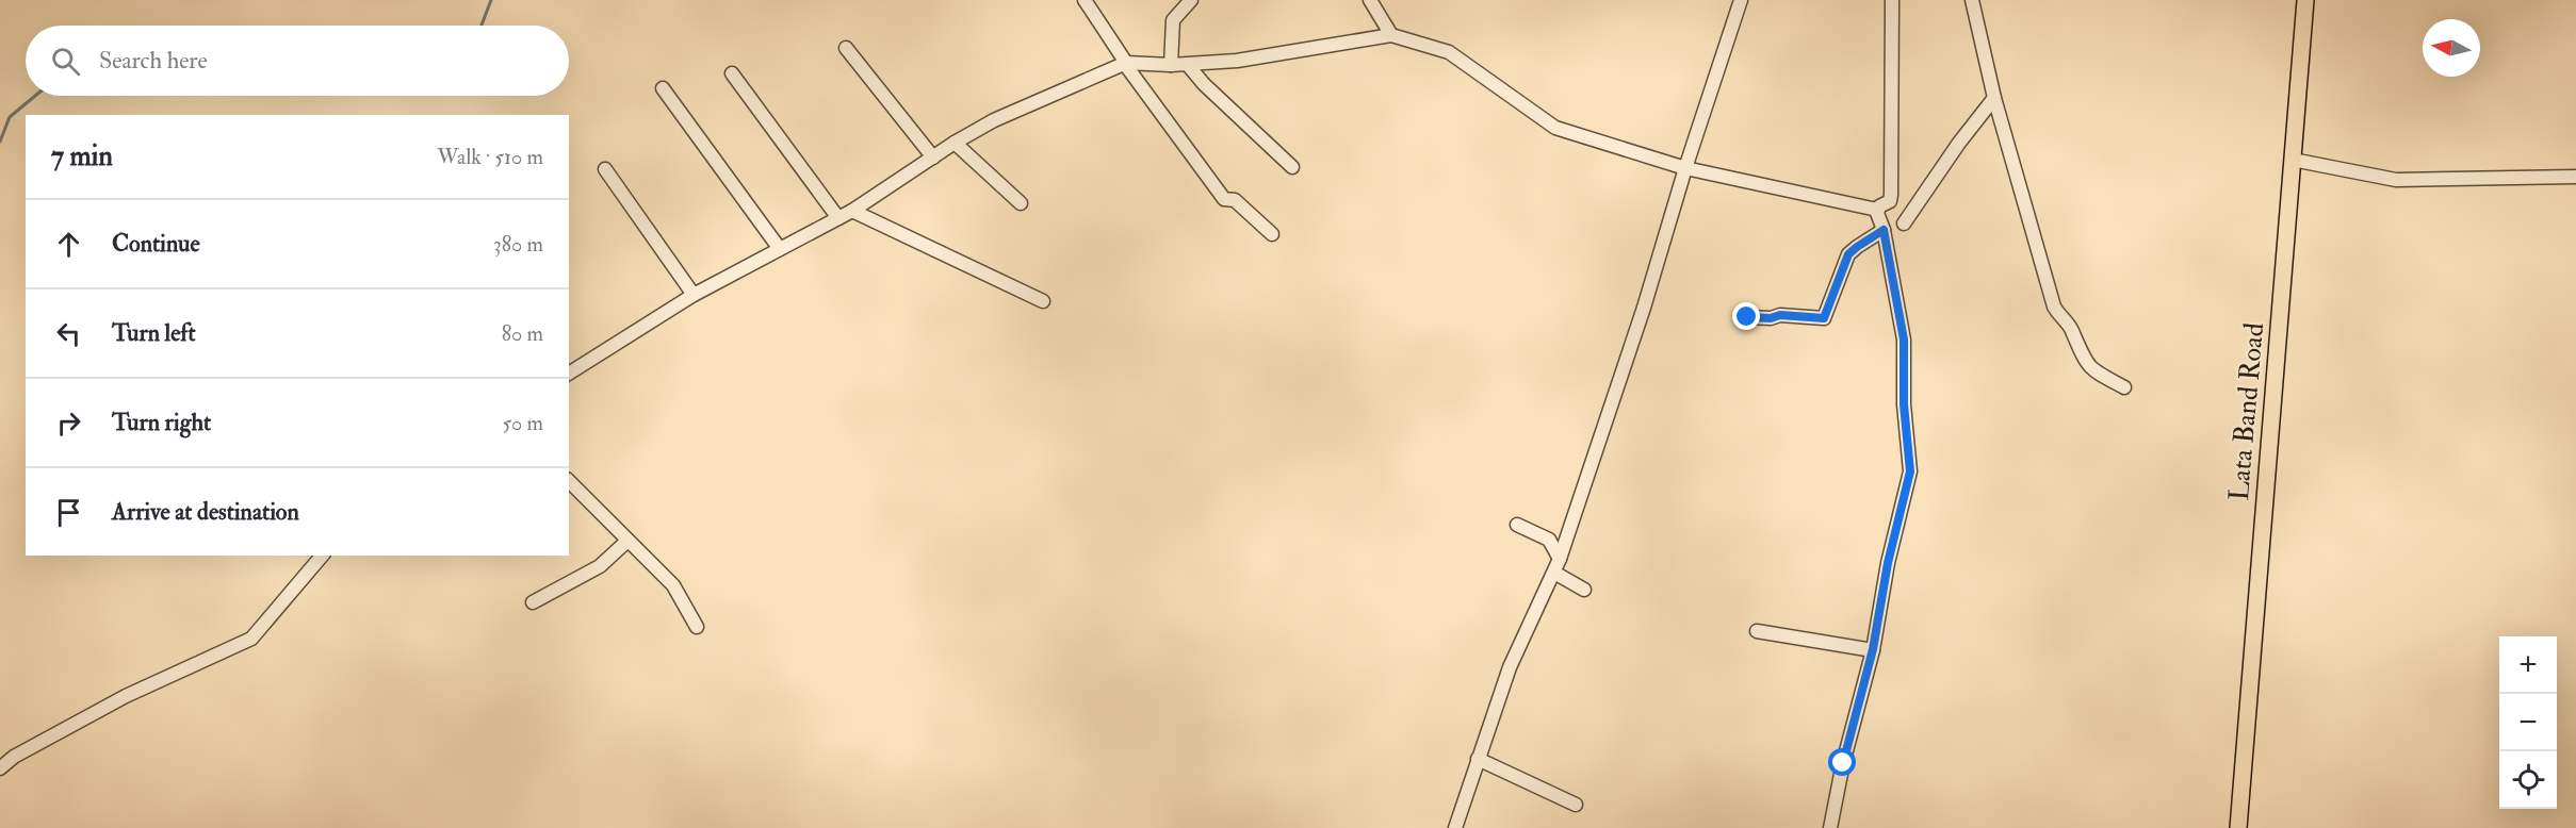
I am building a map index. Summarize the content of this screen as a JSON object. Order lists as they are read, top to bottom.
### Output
{
  "streets": {
    "main road": ["Lata Band Road"]
  },
  "north": "left",
  "page": {
    "search": "Search here",
    "heading": ["7 min", "Walk · 510 m"],
    "list": [
      ["Continue", "380 m"],
      ["Turn left", "80 m"],
      ["Turn right", "50 m"],
      "Arrive at destination"
    ],
    "map_buttons": ["+", "−"]
  }
}
